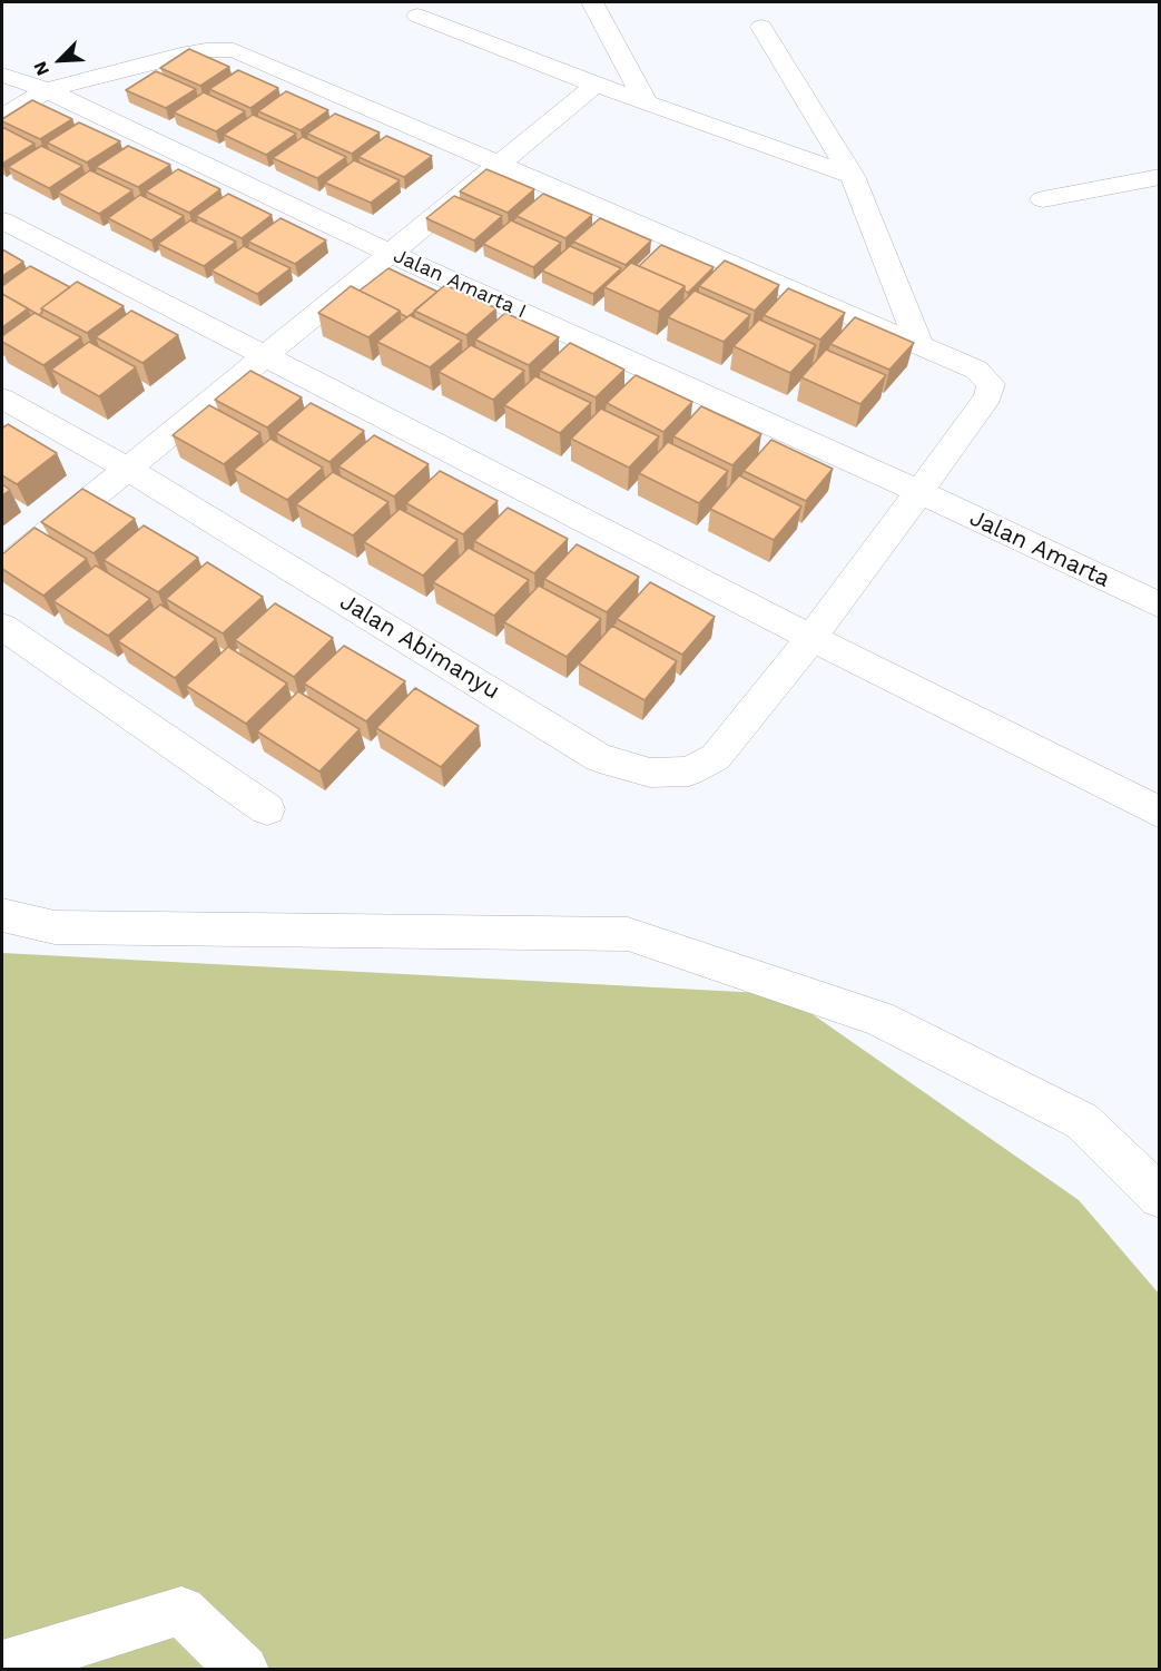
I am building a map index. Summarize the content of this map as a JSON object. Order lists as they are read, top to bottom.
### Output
{
  "streets": {
    "street": ["Jalan Amarta I", "Jalan Amarta", "Jalan Abimanyu"]
  },
  "crossings": [
    ["Jalan Amarta I", "Jalan Amarta"],
    ["Jalan Amarta I", "Jalan Abimanyu"],
    ["Jalan Amarta", "Jalan Abimanyu"]
  ],
  "north": "bottom left"
}
